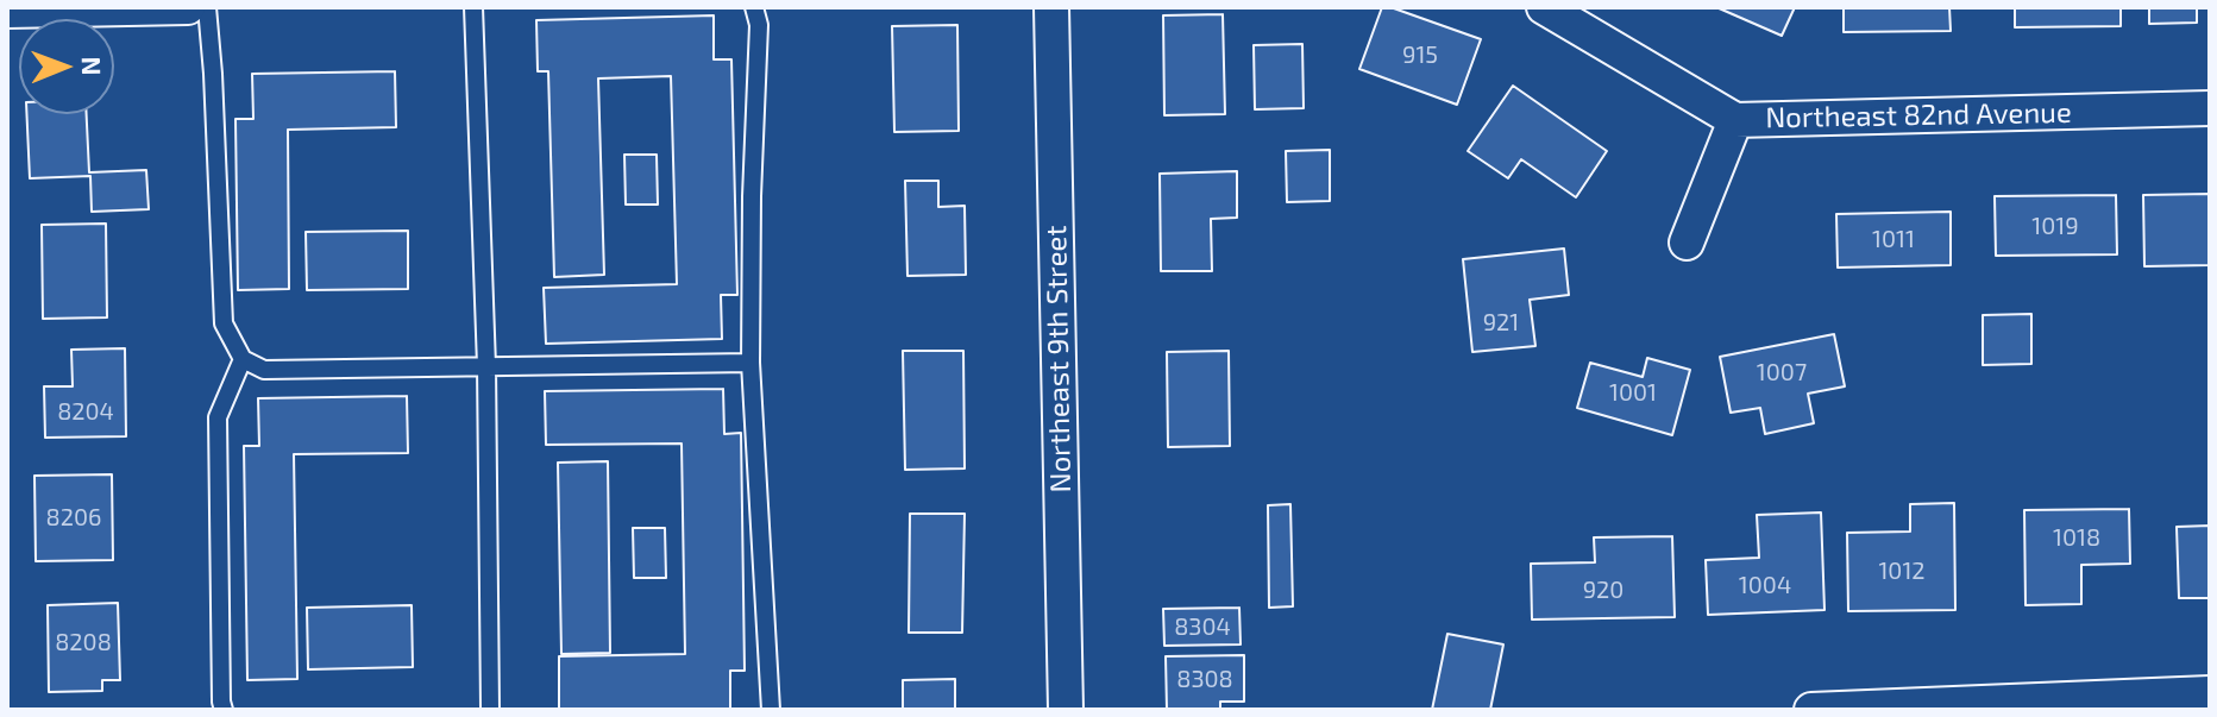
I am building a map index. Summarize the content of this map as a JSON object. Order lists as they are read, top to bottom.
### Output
{
  "streets": {
    "street": ["Northeast 82nd Avenue", "Northeast 9th Street"]
  },
  "house_numbers": [
    "915",
    "1019",
    "1011",
    "921",
    "1007",
    "1001",
    "8204",
    "8206",
    "1018",
    "1012",
    "1004",
    "920",
    "8304",
    "8208",
    "8308"
  ],
  "north": "right"
}
